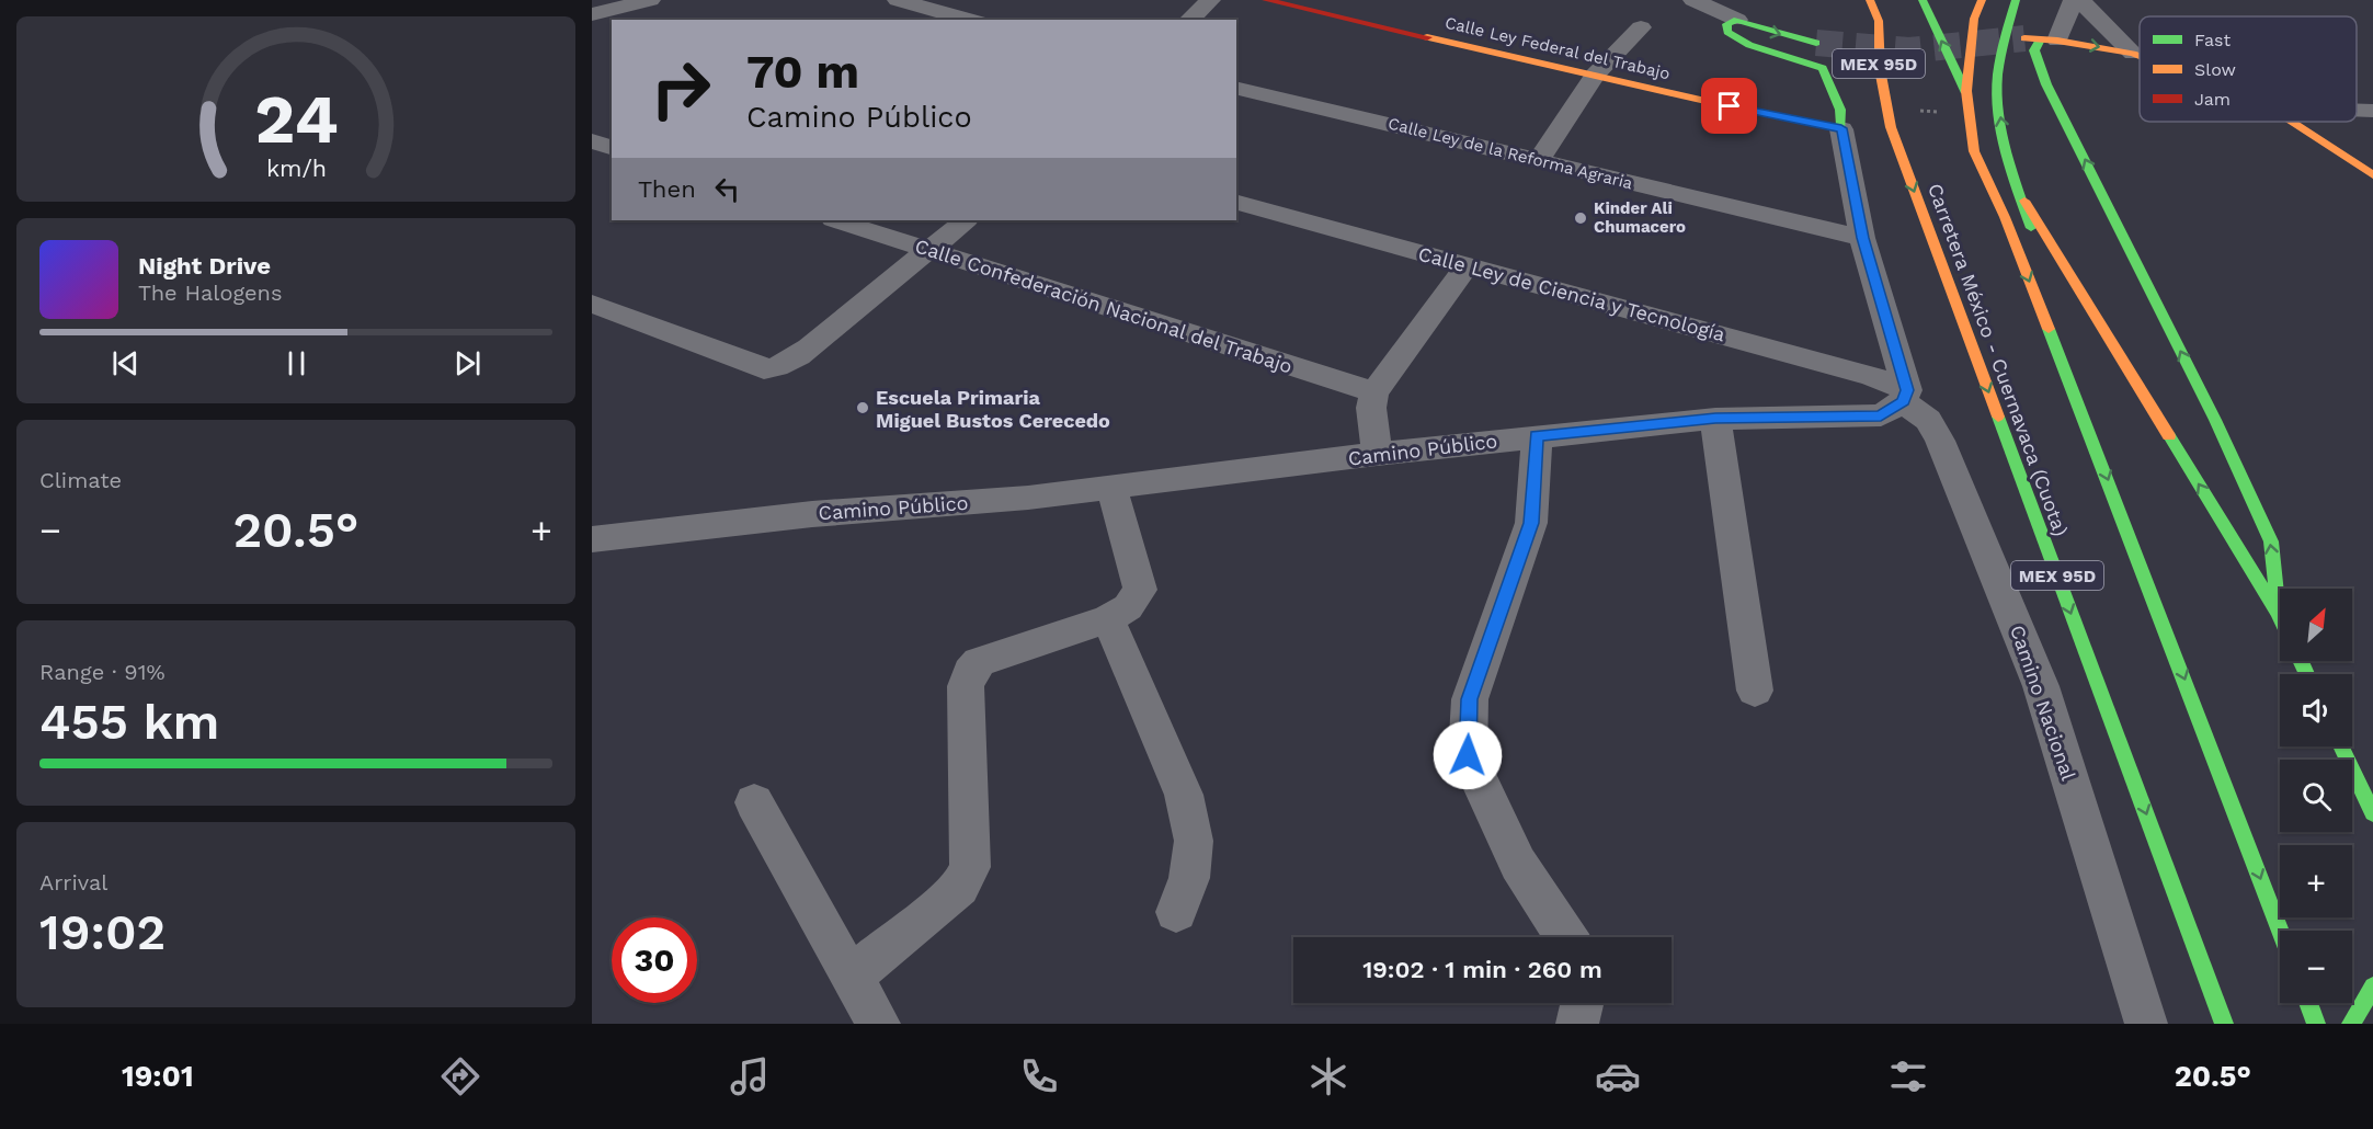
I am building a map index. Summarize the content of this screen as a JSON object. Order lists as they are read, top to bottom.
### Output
{
  "streets": {
    "main road": ["Calle Ley Federal del Trabajo", "MEX 95D", "Carretera México - Cuernavaca (Cuota)"],
    "street": [
      "Calle Ley de la Reforma Agraria",
      "Calle Ley de Ciencia y Tecnología",
      "Calle Confederación Nacional del Trabajo",
      "Camino Público",
      "Camino Nacional"
    ]
  },
  "crossings": [
    ["Calle Ley de Ciencia y Tecnología", "Camino Público"],
    ["Calle Ley de Ciencia y Tecnología", "Camino Nacional"],
    ["Camino Público", "Camino Nacional"]
  ],
  "places": ["Kinder Ali Chumacero", "Escuela Primaria Miguel Bustos Cerecedo"],
  "legend": ["Fast", "Slow", "Jam"],
  "north": "top right",
  "page": {
    "turn": ["70 m", "Camino Público"],
    "then": "Then",
    "song": ["Night Drive", "The Halogens"],
    "tile": [
      "Climate",
      ["Range · 91%", "455 km"],
      ["Arrival", "19:02"]
    ],
    "heat": ["−", "20.5°", "+"],
    "map_buttons": ["+", "−"],
    "limit": "30",
    "trip": "19:02 · 1 min · 260 m",
    "tabs": ["19:01", "20.5°"],
    "gauge": ["24", "km/h"]
  }
}
